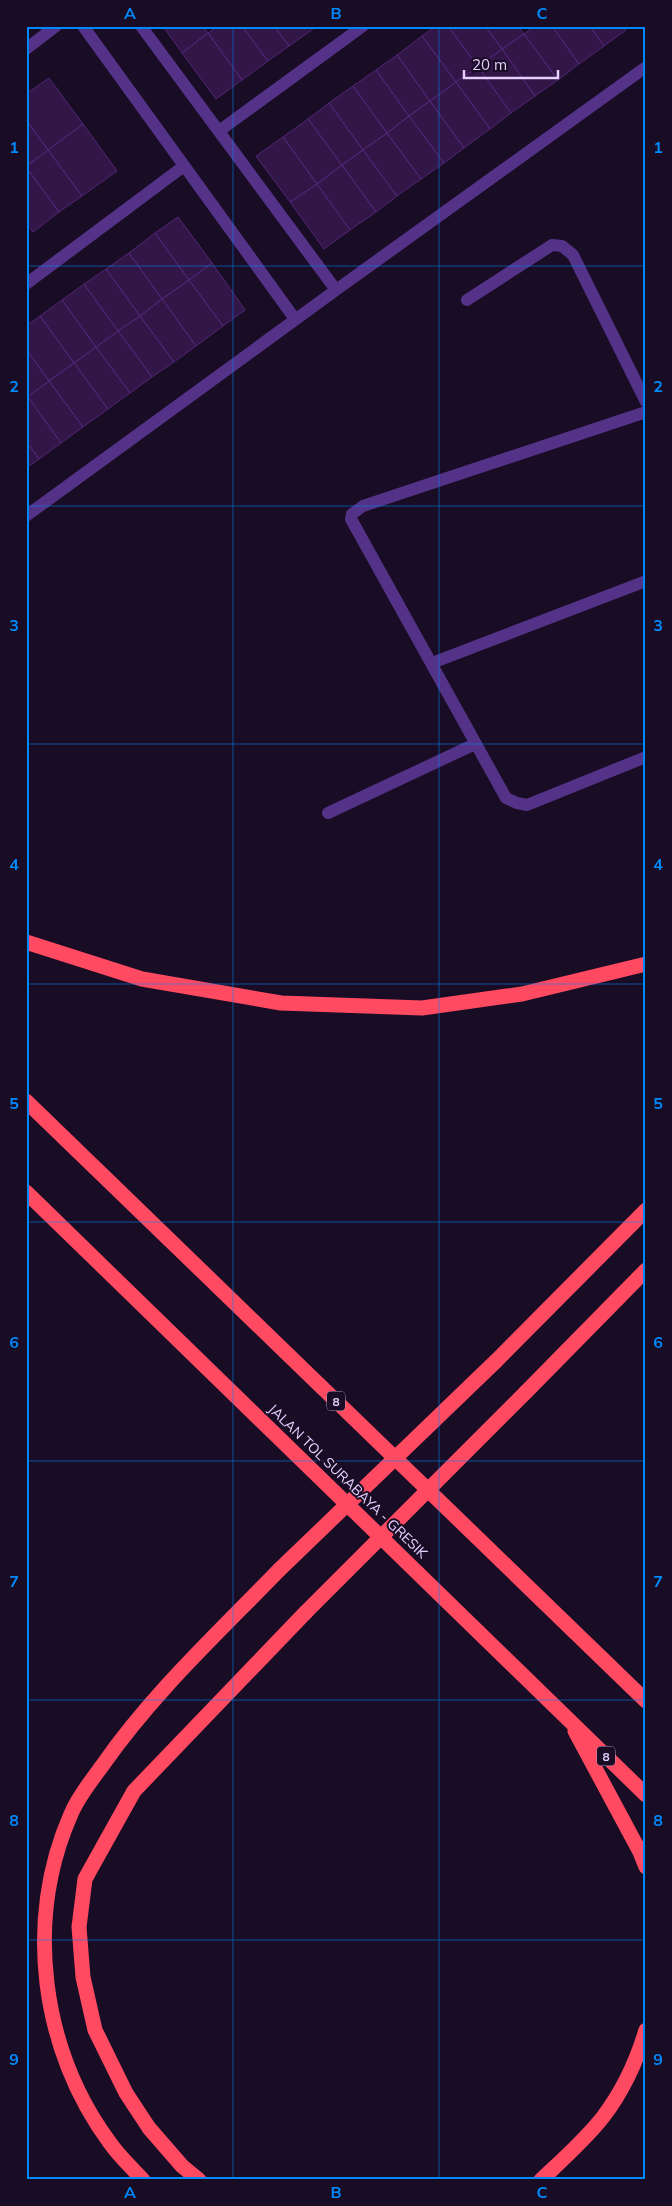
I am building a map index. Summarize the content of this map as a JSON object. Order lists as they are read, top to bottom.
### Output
{
  "streets": {
    "highway": ["8", "JALAN TOL SURABAYA - GRESIK"]
  },
  "scale_bar": "20 m",
  "grid": {
    "columns": ["A", "B", "C"],
    "rows": [
      "1",
      "2",
      "3",
      "4",
      "5",
      "6",
      "7",
      "8",
      "9"
    ]
  }
}
